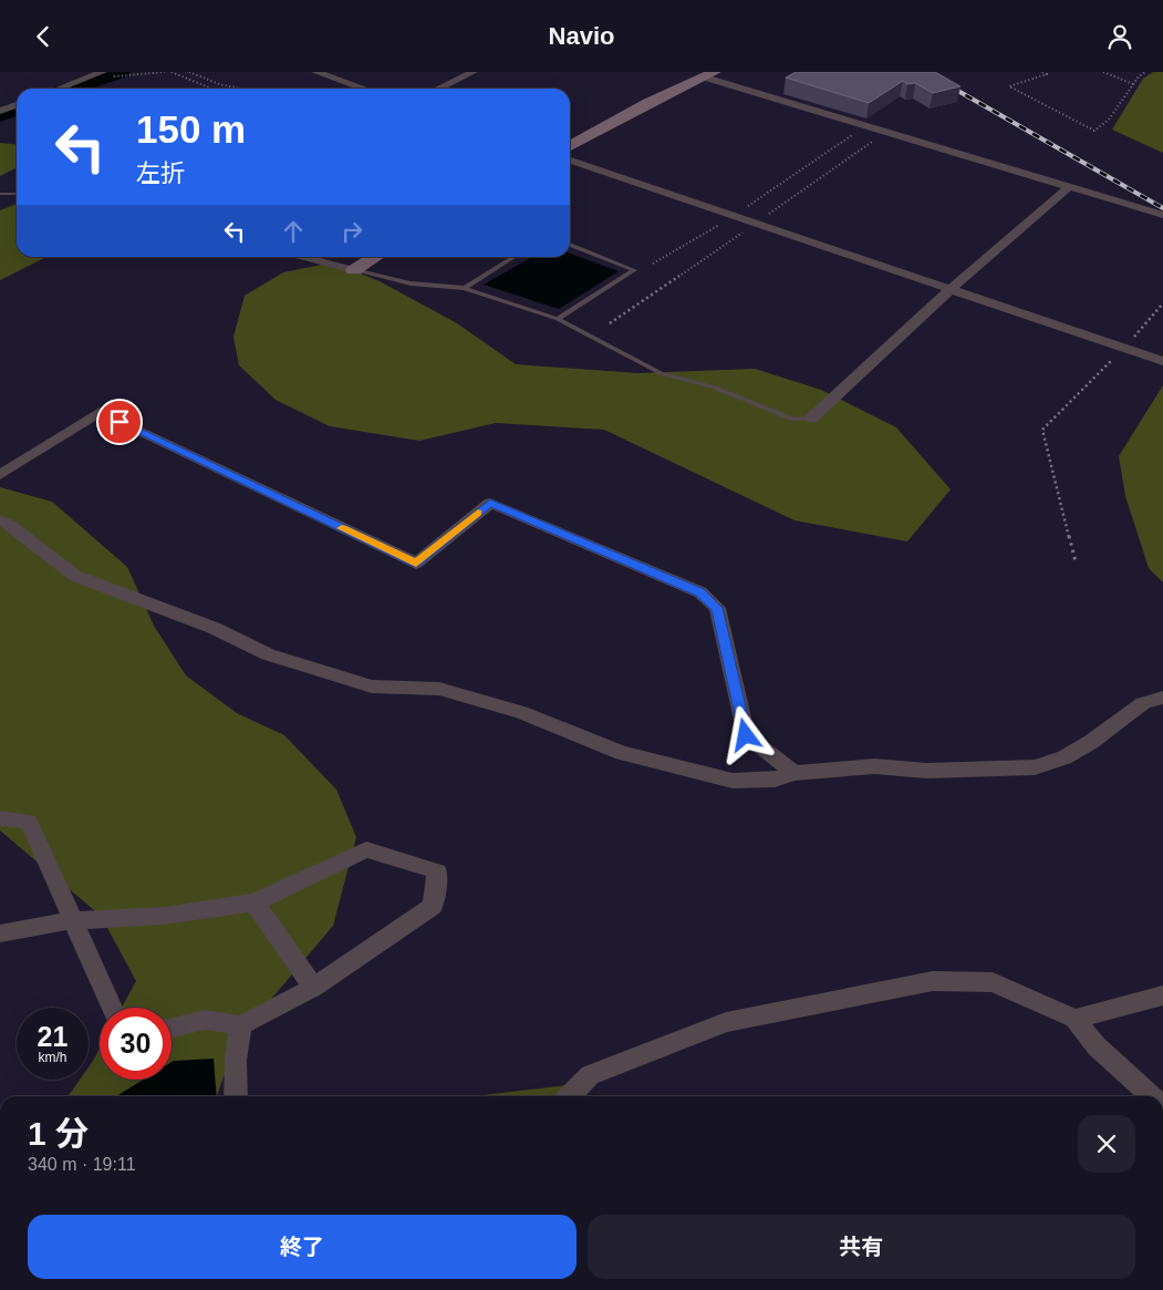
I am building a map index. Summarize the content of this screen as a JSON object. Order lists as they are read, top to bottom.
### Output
{
  "page": {
    "header": "Navio",
    "turn": ["150 m", "左折"],
    "speed": "21 km/h",
    "limit": "30",
    "heading": ["1 分", "340 m · 19:11"],
    "buttons": ["終了", "共有"]
  }
}
